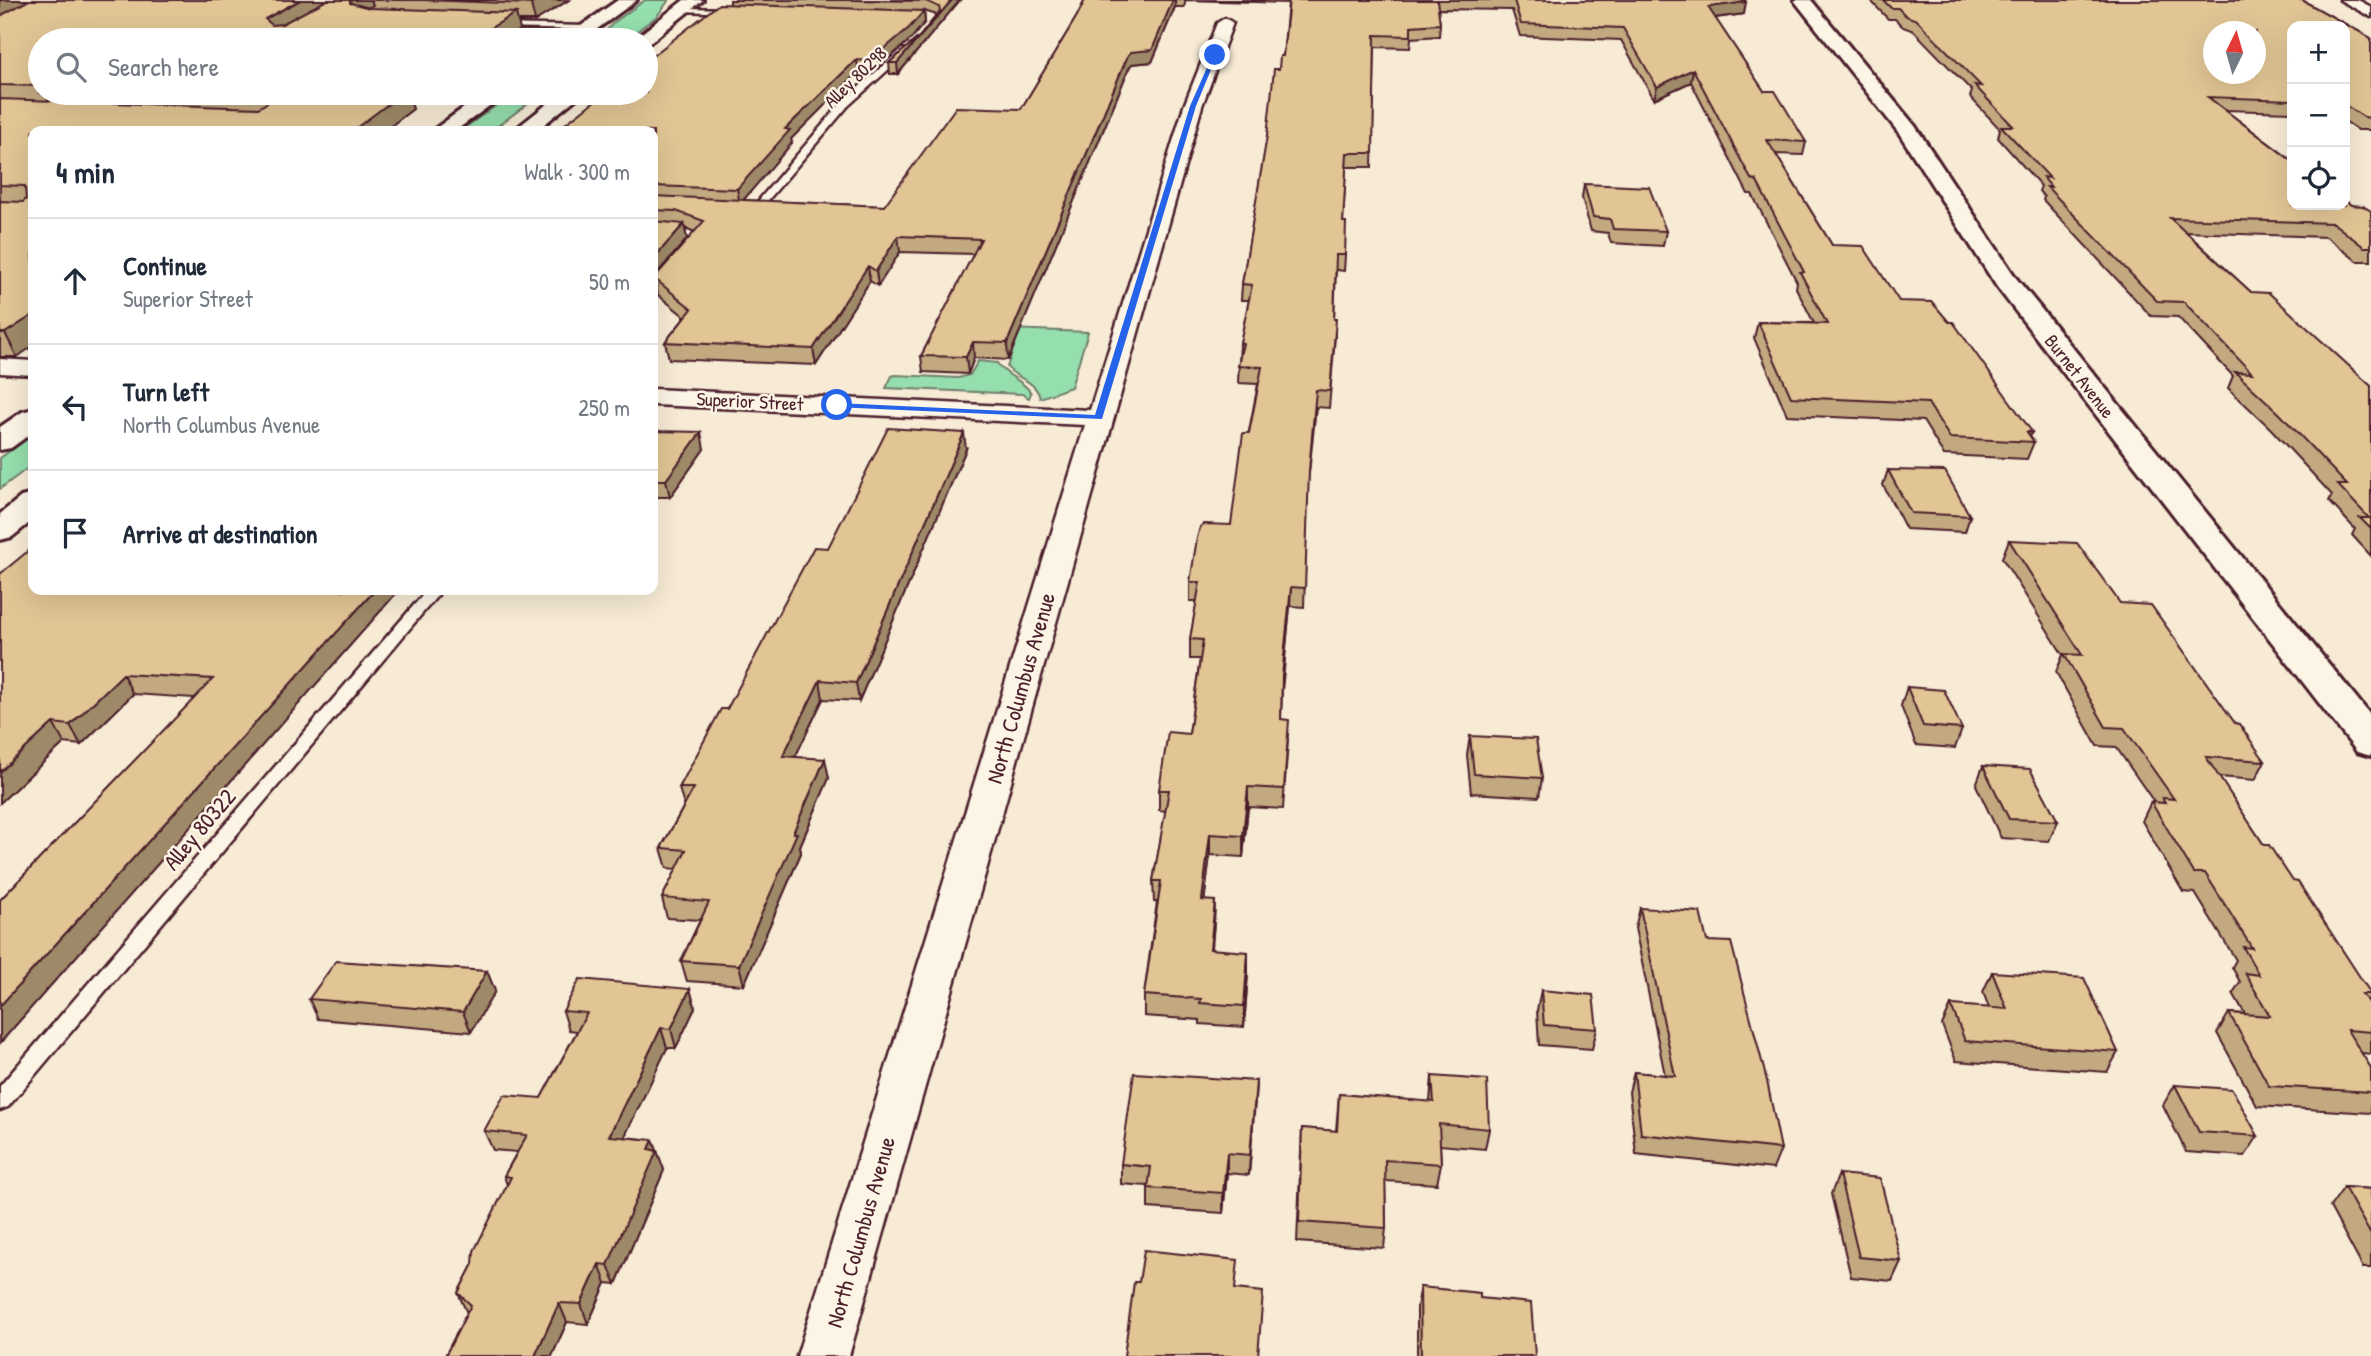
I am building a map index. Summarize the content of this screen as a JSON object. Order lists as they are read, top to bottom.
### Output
{
  "streets": {
    "street": ["Burnet Avenue", "Superior Street", "North Columbus Avenue"],
    "lane": ["Alley 80298", "Alley 80322"]
  },
  "crossings": [
    ["Superior Street", "North Columbus Avenue"]
  ],
  "north": "top",
  "page": {
    "map_buttons": ["+", "−"],
    "search": "Search here",
    "heading": ["4 min", "Walk · 300 m"],
    "list": [
      ["Continue", "Superior Street", "50 m"],
      ["Turn left", "North Columbus Avenue", "250 m"],
      "Arrive at destination"
    ]
  }
}
